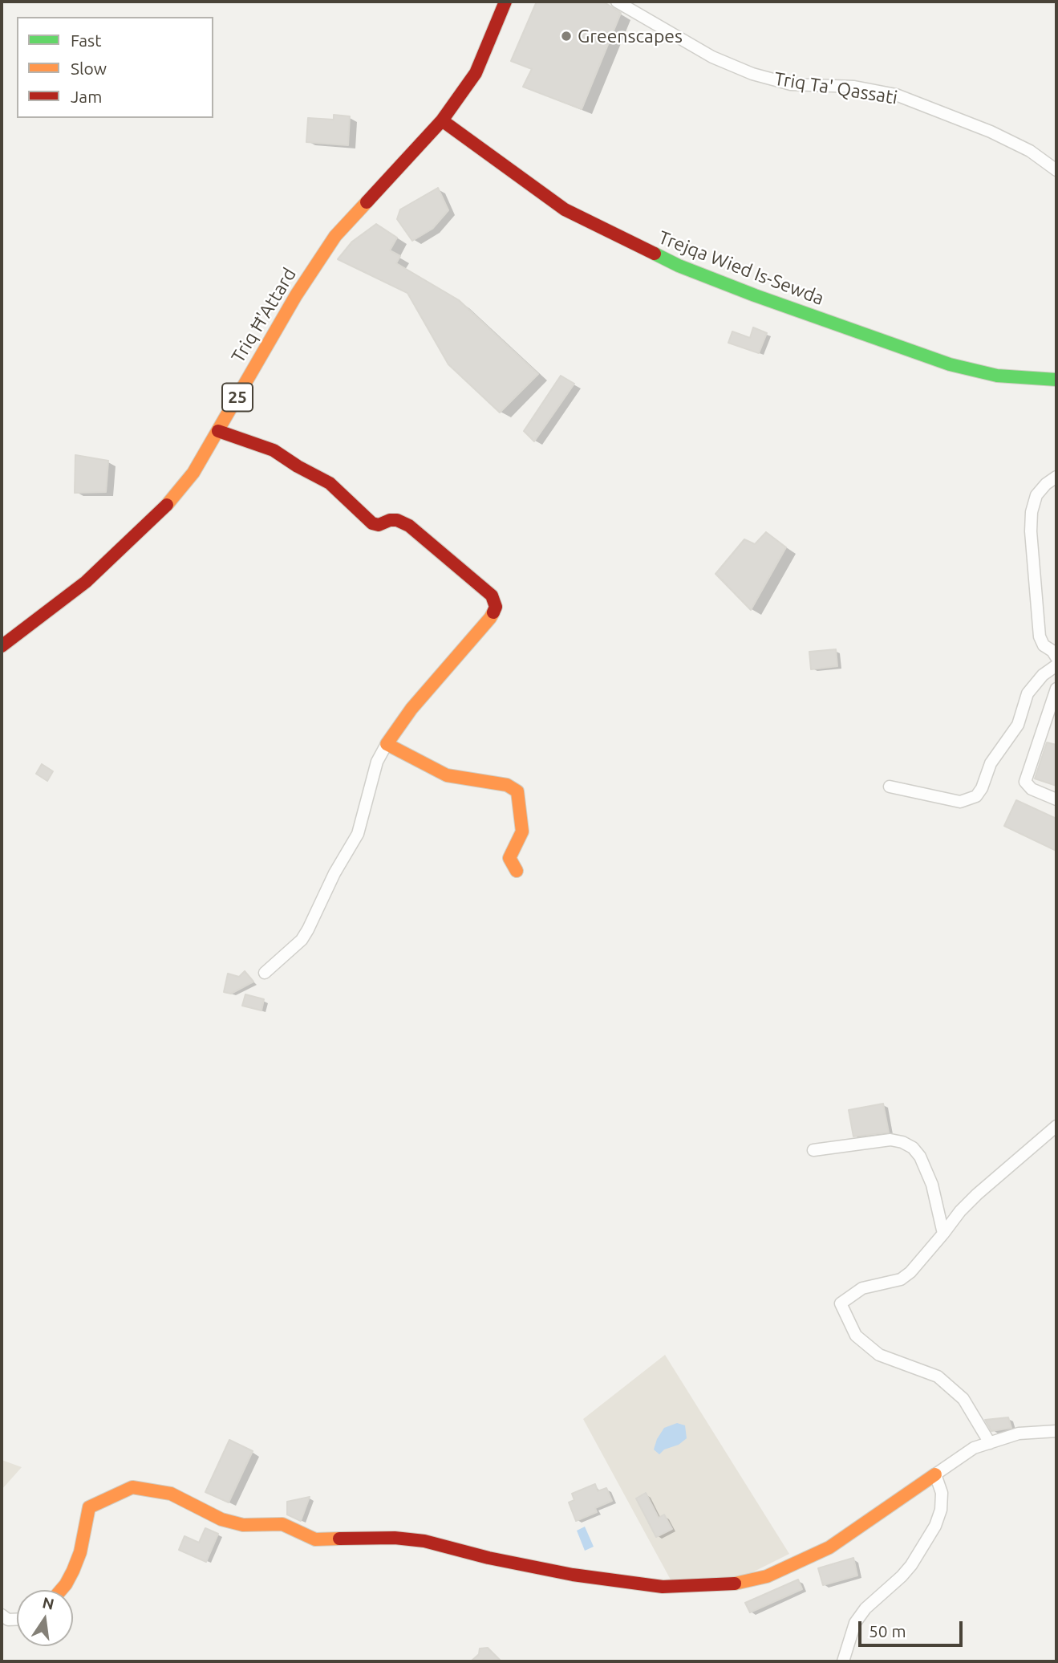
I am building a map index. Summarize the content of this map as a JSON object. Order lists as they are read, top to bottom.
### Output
{
  "streets": {
    "street": [
      "Triq Ta' Qassati",
      "Trejqa Wied Is-Sewda",
      "Triq Ħ'Attard",
      "25"
    ]
  },
  "crossings": [
    ["Trejqa Wied Is-Sewda", "Triq Ħ'Attard"],
    ["Trejqa Wied Is-Sewda", "25"],
    ["Triq Ħ'Attard", "25"]
  ],
  "places": ["Greenscapes"],
  "legend": ["Fast", "Slow", "Jam"],
  "scale_bar": "50 m",
  "north": "top"
}
